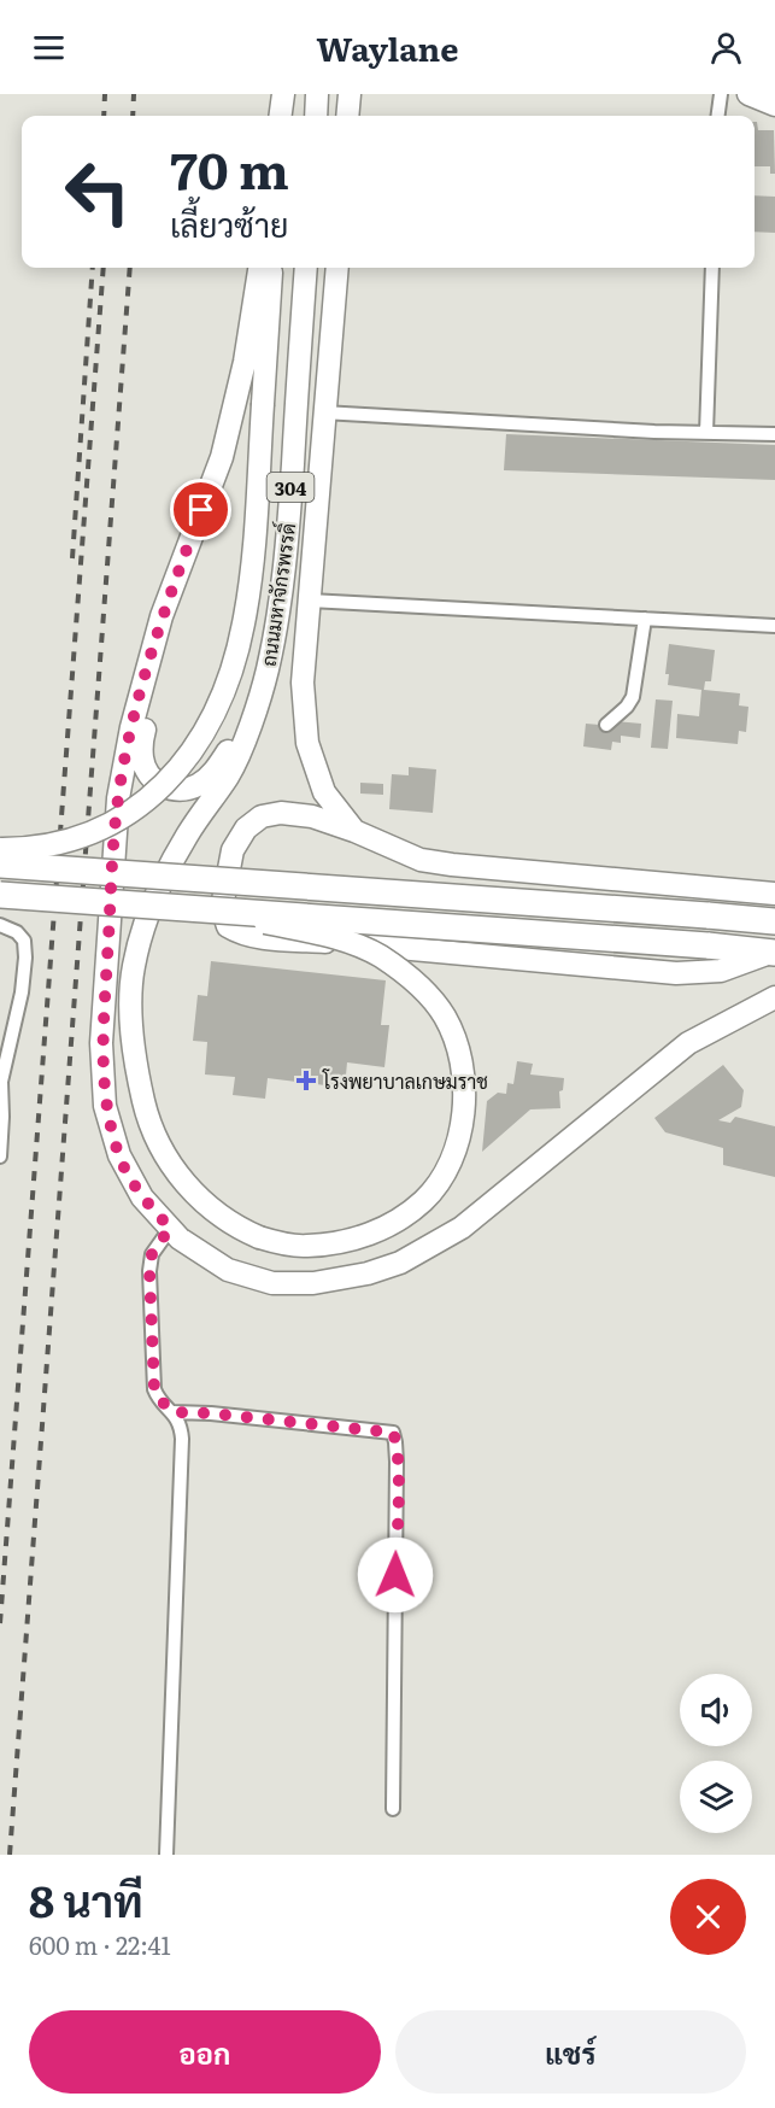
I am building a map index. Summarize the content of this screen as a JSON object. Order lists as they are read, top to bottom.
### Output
{
  "streets": {
    "main road": ["304", "ถนนมหาจักรพรรดิ์"]
  },
  "places": {
    "health": ["โรงพยาบาลเกษมราช"]
  },
  "page": {
    "header": "Waylane",
    "turn": ["70 m", "เลี้ยวซ้าย"],
    "heading": ["8 นาที", "600 m · 22:41"],
    "buttons": ["ออก", "แชร์"]
  }
}
